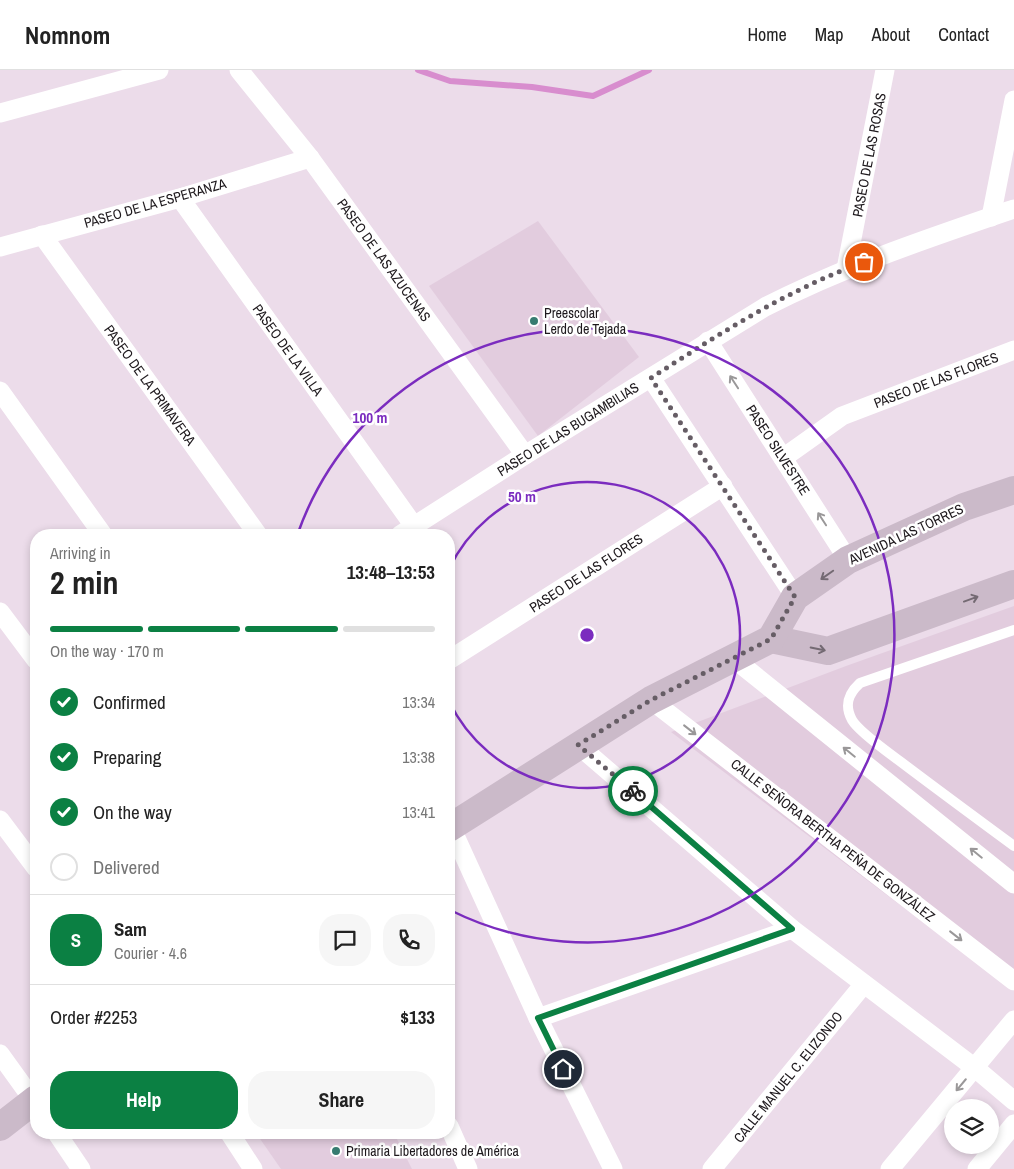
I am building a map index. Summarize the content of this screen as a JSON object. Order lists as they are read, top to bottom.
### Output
{
  "streets": {
    "street": [
      "PASEO DE LAS ROSAS",
      "PASEO DE LA ESPERANZA",
      "PASEO DE LAS AZUCENAS",
      "PASEO DE LA VILLA",
      "PASEO DE LAS FLORES",
      "PASEO DE LA PRIMAVERA",
      "PASEO DE LAS BUGAMBILIAS",
      "PASEO SILVESTRE",
      "AVENIDA LAS TORRES",
      "CALLE SEÑORA BERTHA PEÑA DE GONZÁLEZ",
      "CALLE MANUEL C. ELIZONDO"
    ]
  },
  "crossings": [
    ["PASEO DE LAS ROSAS", "PASEO DE LAS BUGAMBILIAS"],
    ["PASEO DE LA ESPERANZA", "PASEO DE LAS AZUCENAS"],
    ["PASEO DE LA ESPERANZA", "PASEO DE LA VILLA"],
    ["PASEO DE LA ESPERANZA", "PASEO DE LA PRIMAVERA"],
    ["PASEO DE LAS AZUCENAS", "PASEO DE LAS BUGAMBILIAS"],
    ["PASEO DE LAS FLORES", "PASEO SILVESTRE"],
    ["PASEO DE LAS BUGAMBILIAS", "PASEO SILVESTRE"],
    ["PASEO SILVESTRE", "AVENIDA LAS TORRES"]
  ],
  "places": ["Preescolar Lerdo de Tejada", "Primaria Libertadores de América"],
  "page": {
    "header": "Nomnom",
    "nav": [
      "Home",
      "Map",
      "About",
      "Contact"
    ],
    "heading": ["2 min", "Arriving in", "13:48–13:53"],
    "panel": [
      "Sam",
      "Courier · 4.6",
      "Order #2253",
      "$133"
    ],
    "bar": "On the way · 170 m",
    "list": [
      ["Confirmed", "13:34"],
      ["Preparing", "13:38"],
      ["On the way", "13:41"],
      "Delivered"
    ],
    "round": "S",
    "buttons": ["Help", "Share"]
  },
  "rings": ["100 m", "50 m"]
}
